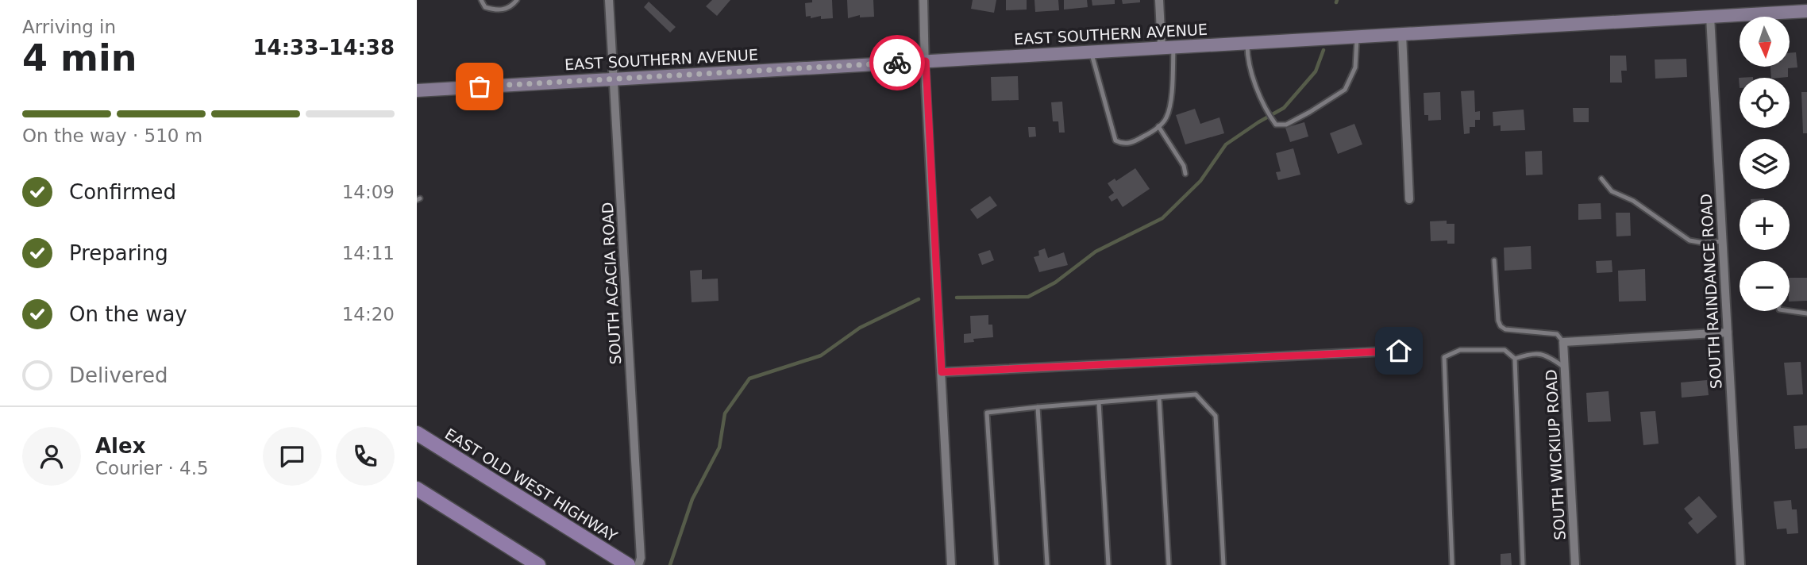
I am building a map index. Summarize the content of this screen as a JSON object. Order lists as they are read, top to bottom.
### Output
{
  "streets": {
    "main road": ["EAST OLD WEST HIGHWAY"],
    "street": [
      "EAST SOUTHERN AVENUE",
      "SOUTH ACACIA ROAD",
      "SOUTH RAINDANCE ROAD",
      "SOUTH WICKIUP ROAD"
    ]
  },
  "crossings": [
    ["EAST SOUTHERN AVENUE", "SOUTH ACACIA ROAD"],
    ["EAST SOUTHERN AVENUE", "SOUTH RAINDANCE ROAD"]
  ],
  "north": "bottom",
  "page": {
    "heading": ["4 min", "Arriving in", "14:33–14:38"],
    "panel": ["Alex", "Courier · 4.5"],
    "map_buttons": ["+", "−"],
    "bar": "On the way · 510 m",
    "list": [
      ["Confirmed", "14:09"],
      ["Preparing", "14:11"],
      ["On the way", "14:20"],
      "Delivered"
    ]
  }
}
